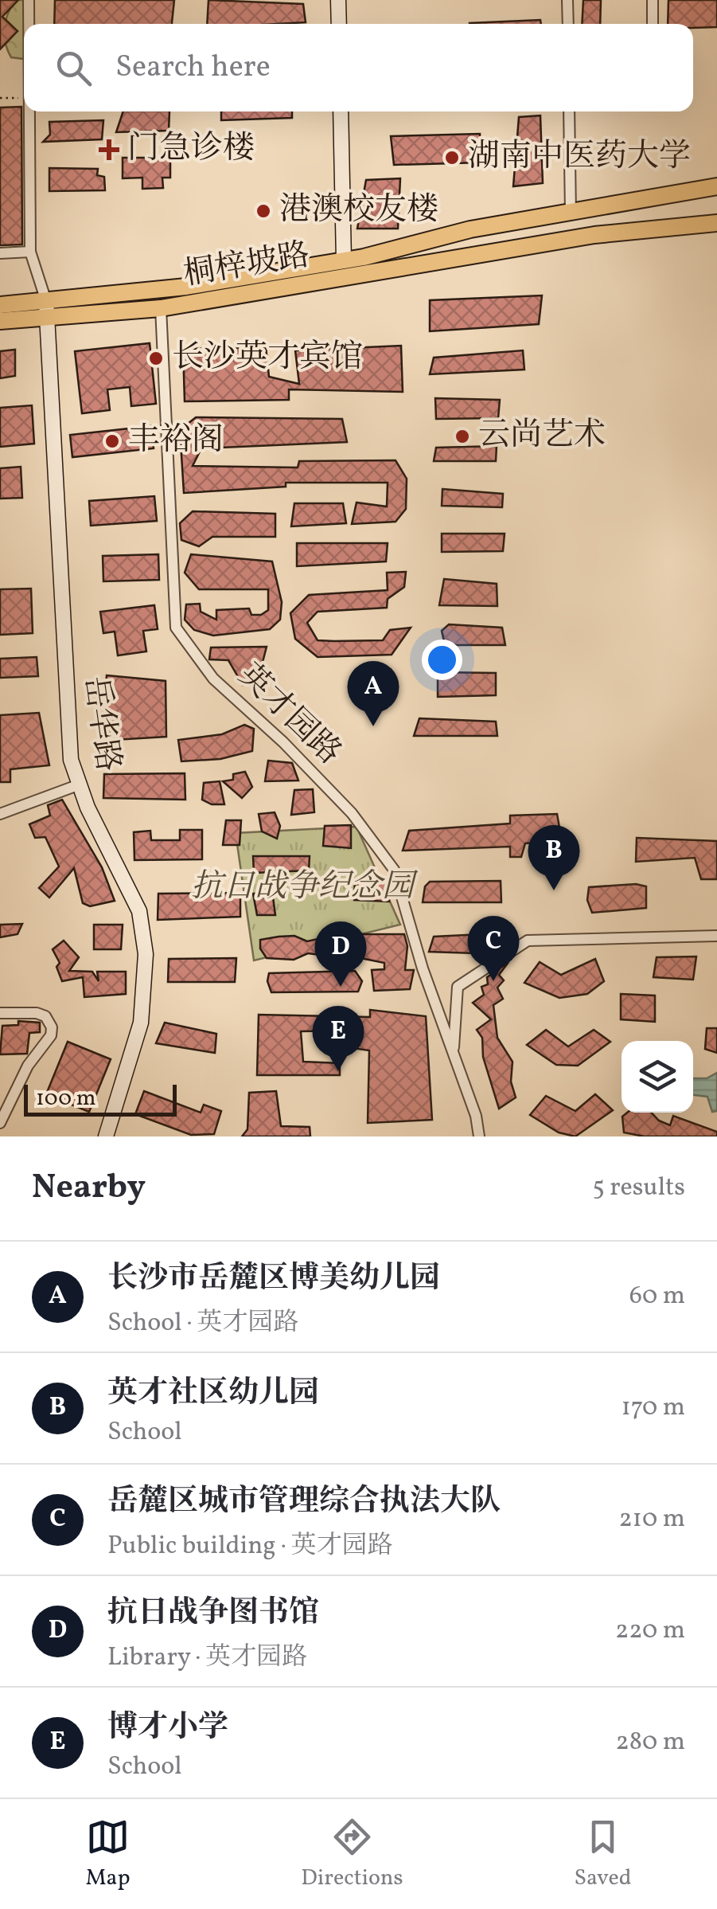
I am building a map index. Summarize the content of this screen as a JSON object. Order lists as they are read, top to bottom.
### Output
{
  "streets": {
    "main road": ["桐梓坡路"],
    "street": ["英才园路", "岳华路"]
  },
  "crossings": [
    ["桐梓坡路", "英才园路"],
    ["桐梓坡路", "岳华路"]
  ],
  "parks": ["抗日战争纪念园"],
  "places": {
    "health": ["门急诊楼"],
    "other": [
      "湖南中医药大学",
      "港澳校友楼",
      "长沙英才宾馆",
      "云尚艺术",
      "丰裕阁"
    ]
  },
  "scale_bar": "100 m",
  "page": {
    "search": "Search here",
    "pins": [
      "A",
      "B",
      "C",
      "D",
      "E"
    ],
    "scale": "100 m",
    "heading": ["Nearby", "5 results"],
    "list": [
      {
        "mark": "A",
        "name": "长沙市岳麓区博美幼儿园",
        "note": "School · 英才园路",
        "value": "60 m"
      },
      {
        "mark": "B",
        "name": "英才社区幼儿园",
        "note": "School",
        "value": "170 m"
      },
      {
        "mark": "C",
        "name": "岳麓区城市管理综合执法大队",
        "note": "Public building · 英才园路",
        "value": "210 m"
      },
      {
        "mark": "D",
        "name": "抗日战争图书馆",
        "note": "Library · 英才园路",
        "value": "220 m"
      },
      {
        "mark": "E",
        "name": "博才小学",
        "note": "School",
        "value": "280 m"
      }
    ],
    "nav": ["Map", "Directions", "Saved"]
  }
}
